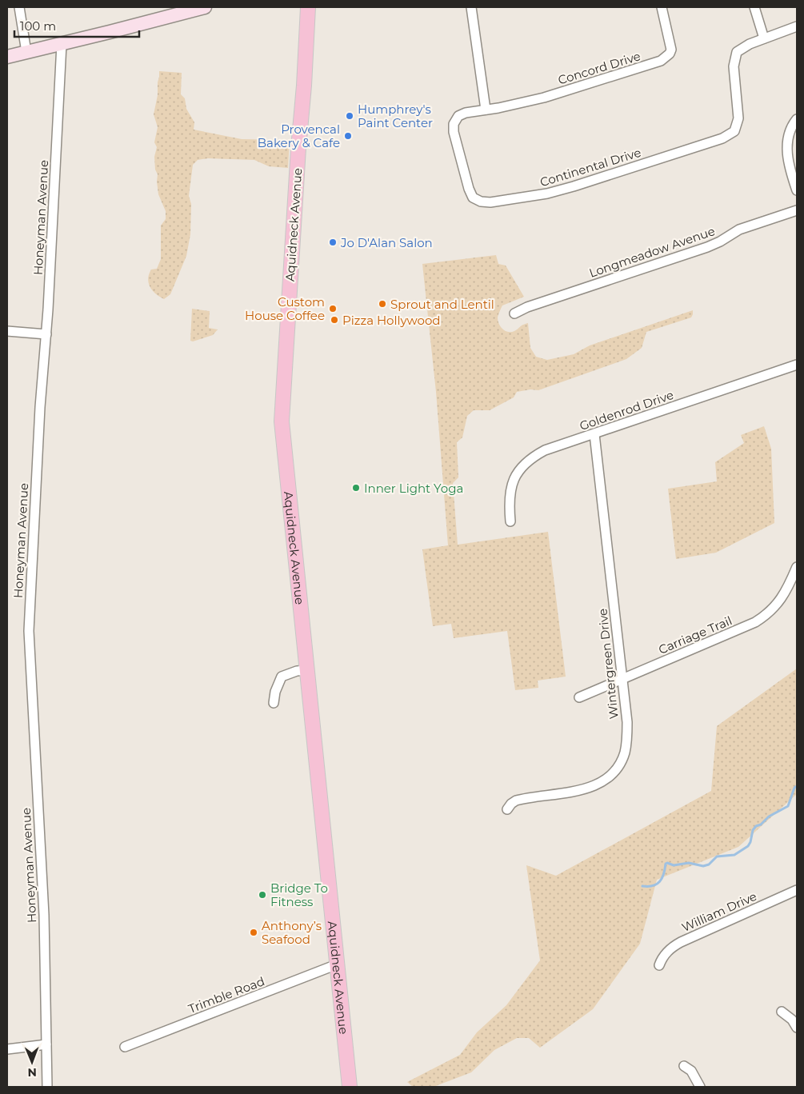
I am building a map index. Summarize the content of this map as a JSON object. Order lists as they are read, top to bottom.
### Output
{
  "streets": {
    "main road": ["Aquidneck Avenue"],
    "street": [
      "Concord Drive",
      "Continental Drive",
      "Honeyman Avenue",
      "Longmeadow Avenue",
      "Goldenrod Drive",
      "Carriage Trail",
      "Wintergreen Drive",
      "William Drive",
      "Trimble Road"
    ]
  },
  "crossings": [
    ["Concord Drive", "Continental Drive"],
    ["Aquidneck Avenue", "Trimble Road"],
    ["Goldenrod Drive", "Wintergreen Drive"],
    ["Carriage Trail", "Wintergreen Drive"]
  ],
  "places": [
    "Humphrey's Paint Center",
    "Provencal Bakery & Cafe",
    "Jo D'Alan Salon",
    "Sprout and Lentil",
    "Custom House Coffee",
    "Pizza Hollywood",
    "Inner Light Yoga",
    "Bridge To Fitness",
    "Anthony’s Seafood"
  ],
  "scale_bar": "100 m",
  "north": "bottom"
}
